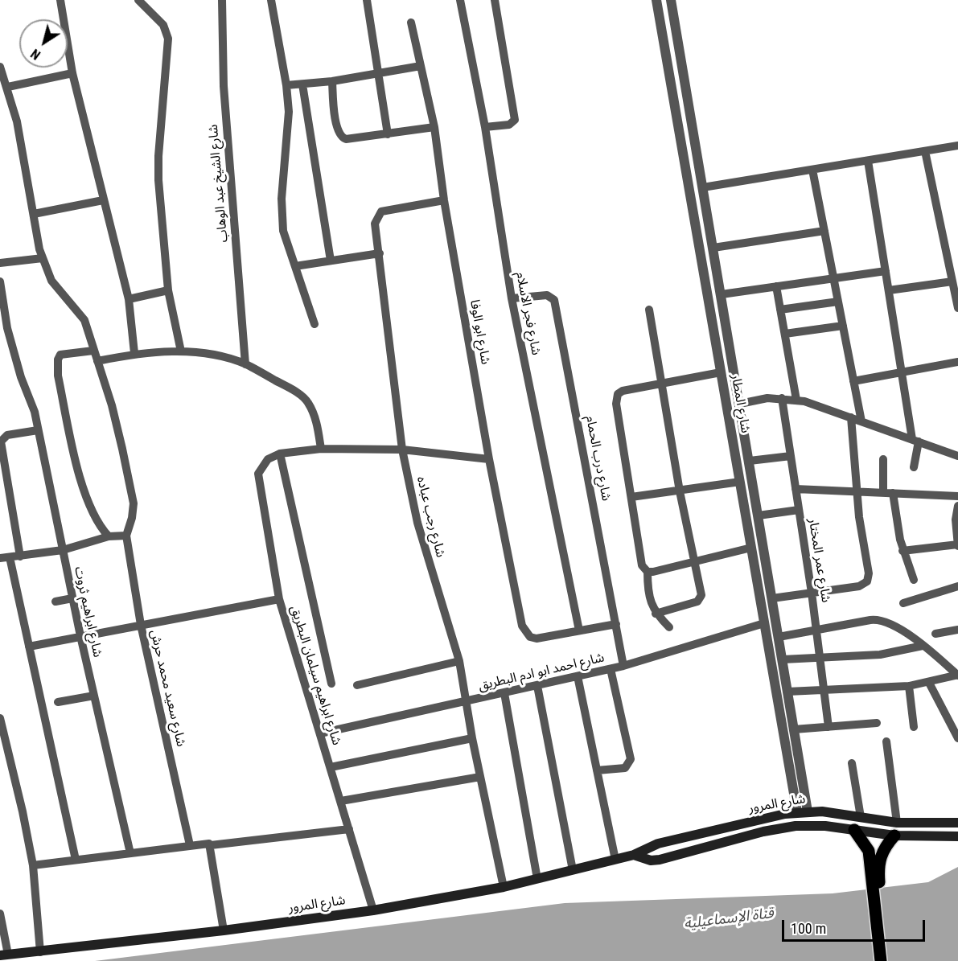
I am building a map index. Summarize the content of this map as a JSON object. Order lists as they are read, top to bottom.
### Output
{
  "streets": {
    "main road": ["شارع المرور"],
    "street": [
      "شارع الشيخ عبد الوهاب",
      "شارع فجر الاسلام",
      "شارع ابو الوفا",
      "شارع المطار",
      "شارع درب الحمام",
      "شارع رجب عباده",
      "شارع عمر المختار",
      "شارع ابراهيم ثروت",
      "شارع احمد ابو ادم البطريق",
      "شارع ابراهيم سيلمان البطريق",
      "شارع سعيد محمد حرش"
    ]
  },
  "crossings": [
    ["شارع فجر الاسلام", "شارع ابو الوفا"],
    ["شارع فجر الاسلام", "شارع درب الحمام"],
    ["شارع ابو الوفا", "شارع رجب عباده"],
    ["شارع المطار", "شارع احمد ابو ادم البطريق"],
    ["شارع المطار", "شارع المرور"],
    ["شارع درب الحمام", "شارع احمد ابو ادم البطريق"],
    ["شارع رجب عباده", "شارع احمد ابو ادم البطريق"],
    ["شارع رجب عباده", "شارع المرور"],
    ["شارع احمد ابو ادم البطريق", "شارع ابراهيم سيلمان البطريق"],
    ["شارع ابراهيم سيلمان البطريق", "شارع المرور"]
  ],
  "water": ["قناة الإسماعيلية"],
  "scale_bar": "100 m",
  "north": "bottom left"
}
